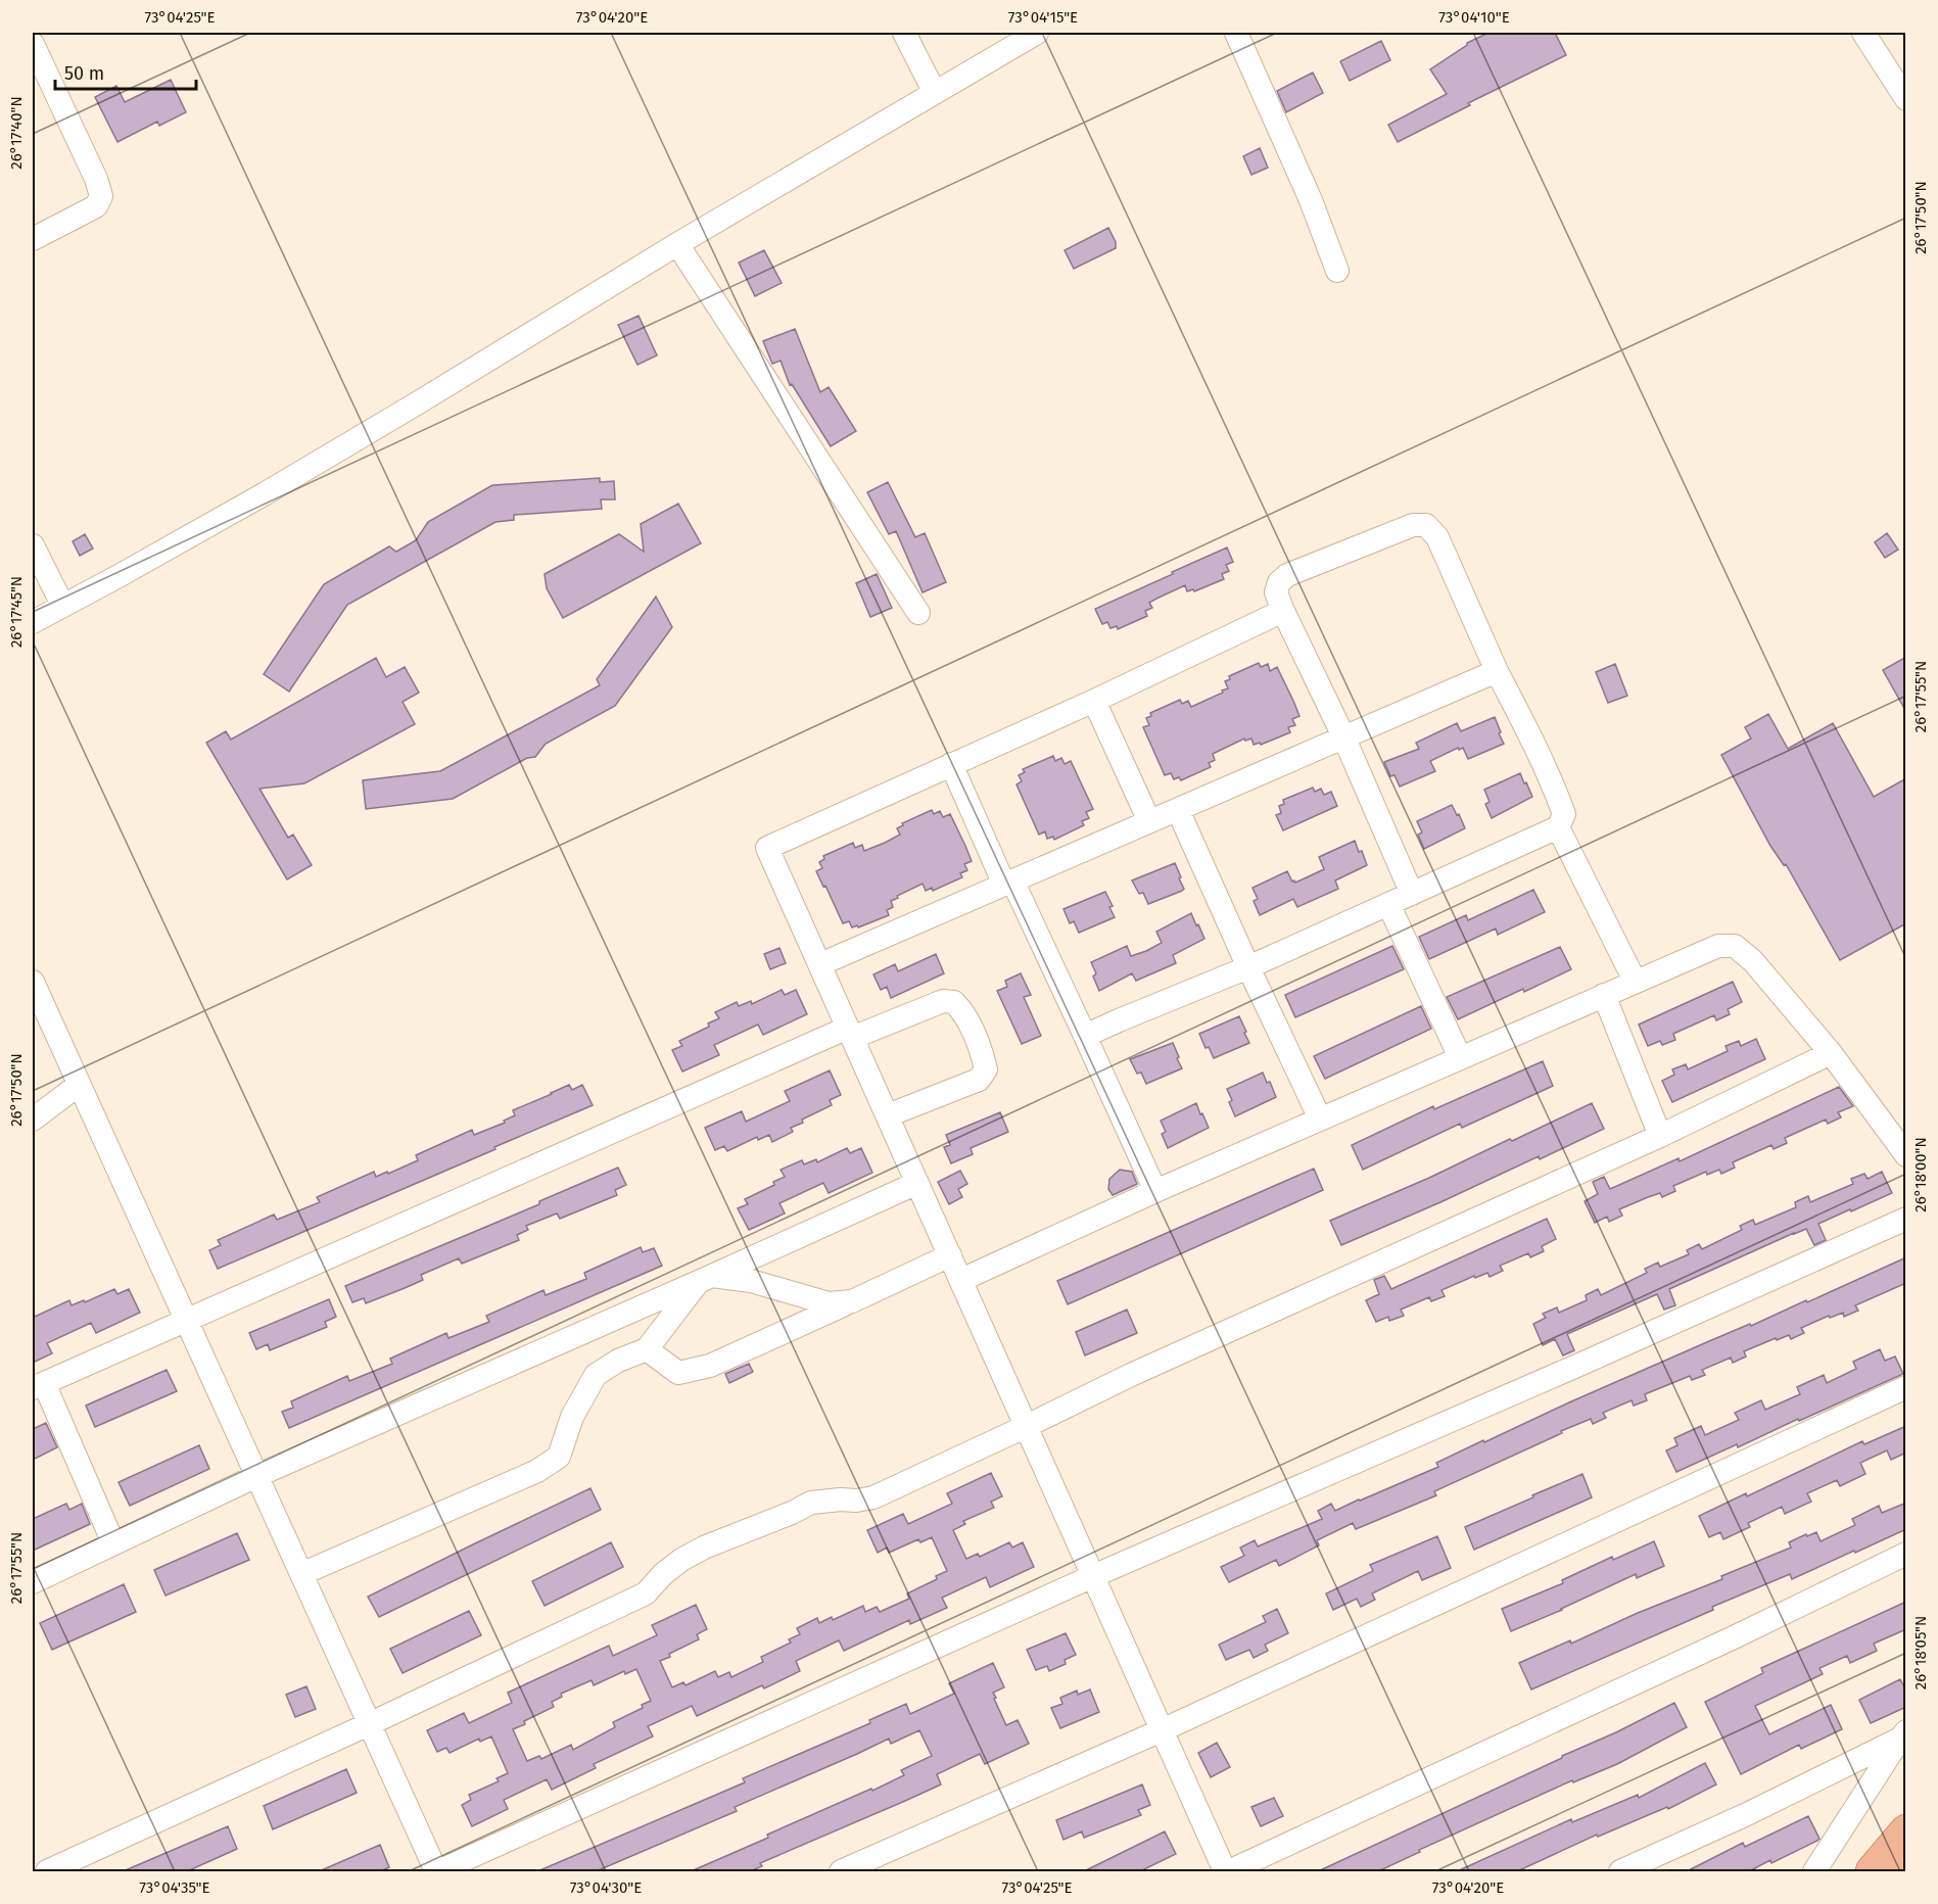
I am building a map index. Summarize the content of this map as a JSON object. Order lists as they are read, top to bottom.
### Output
{
  "scale_bar": "50 m",
  "coordinates": [
    "73°04'25\"E",
    "73°04'20\"E",
    "73°04'15\"E",
    "73°04'10\"E",
    "26°17'40\"N",
    "26°17'50\"N",
    "26°17'45\"N",
    "26°17'55\"N",
    "26°18'00\"N",
    "26°18'05\"N",
    "73°04'35\"E",
    "73°04'30\"E"
  ]
}
